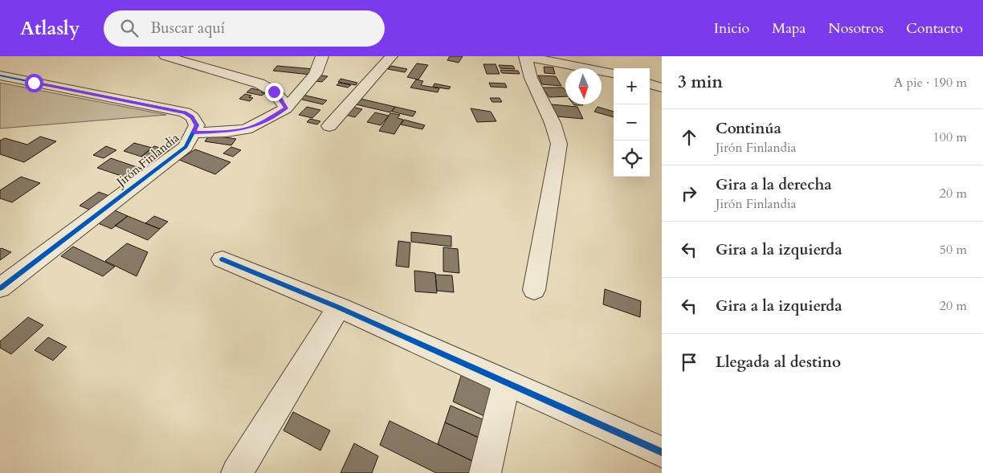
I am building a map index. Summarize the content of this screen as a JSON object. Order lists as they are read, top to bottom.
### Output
{
  "streets": {
    "street": ["Jirón Finlandia"]
  },
  "north": "bottom",
  "page": {
    "header": "Atlasly",
    "search": "Buscar aquí",
    "nav": [
      "Inicio",
      "Mapa",
      "Nosotros",
      "Contacto"
    ],
    "heading": ["3 min", "A pie · 190 m"],
    "map_buttons": ["+", "−"],
    "list": [
      ["Continúa", "Jirón Finlandia", "100 m"],
      ["Gira a la derecha", "Jirón Finlandia", "20 m"],
      ["Gira a la izquierda", "50 m"],
      ["Gira a la izquierda", "20 m"],
      "Llegada al destino"
    ]
  }
}
